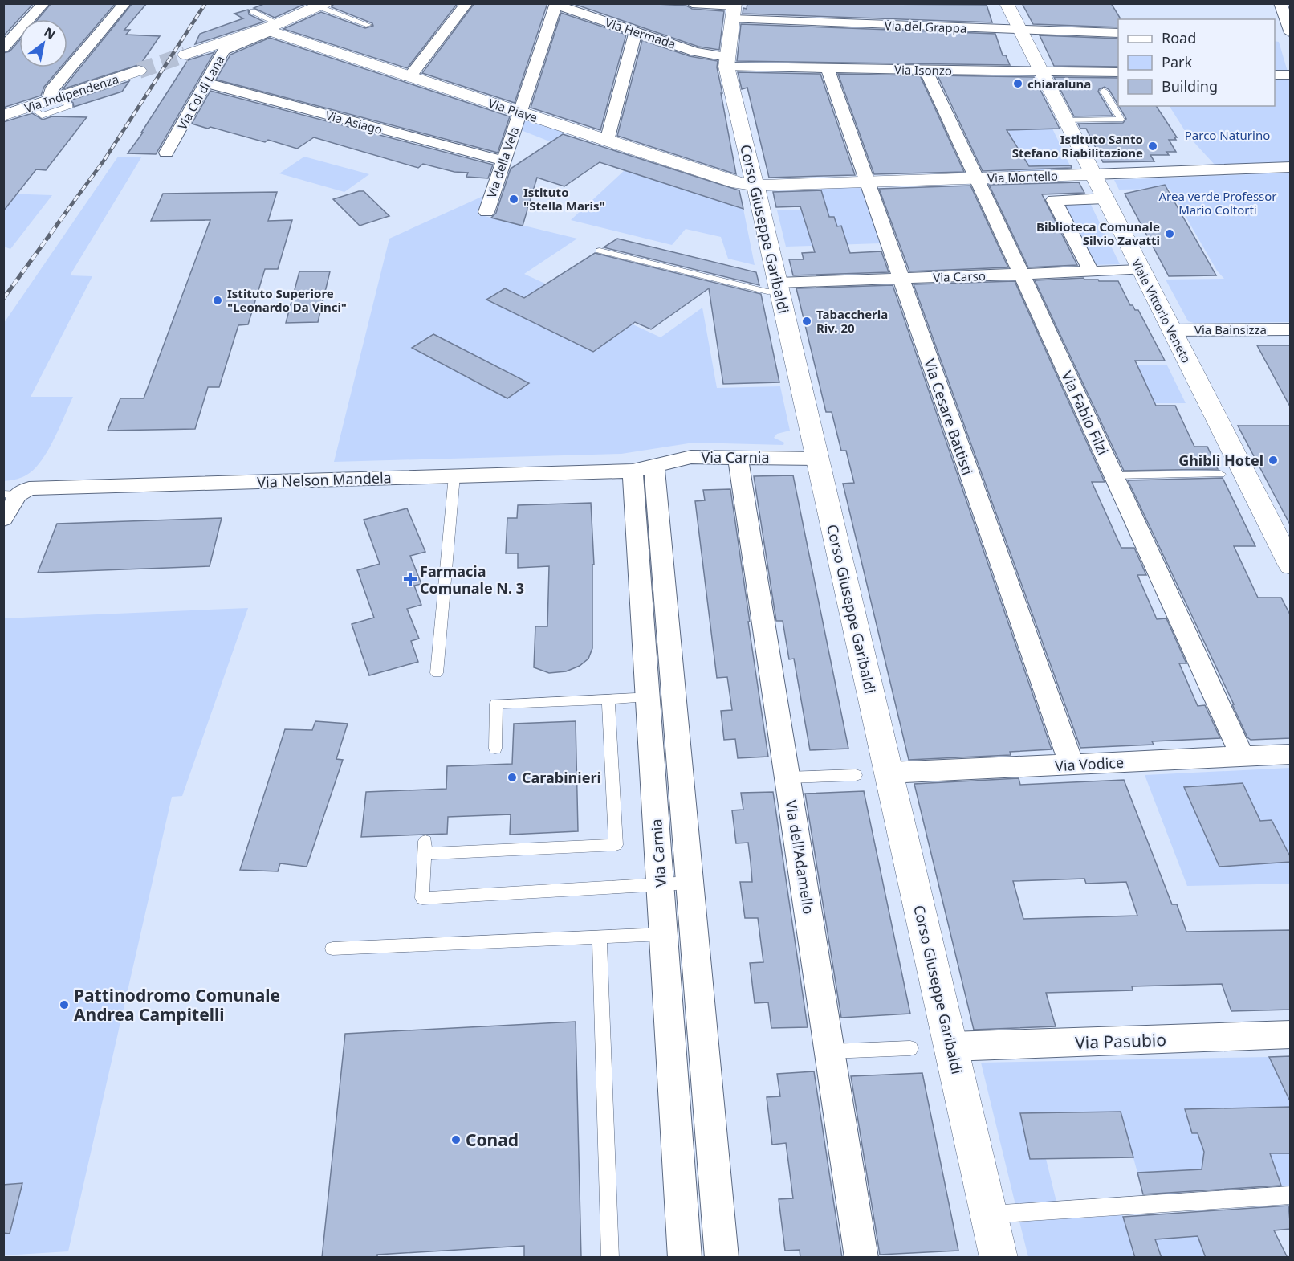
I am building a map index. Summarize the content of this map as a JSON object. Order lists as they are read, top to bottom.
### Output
{
  "streets": {
    "street": [
      "Via del Grappa",
      "Via Hermada",
      "Via Isonzo",
      "Via Col di Lana",
      "Via Indipendenza",
      "Via Piave",
      "Via Asiago",
      "Via della Vela",
      "Via Montello",
      "Corso Giuseppe Garibaldi",
      "Via Carso",
      "Viale Vittorio Veneto",
      "Via Bainsizza",
      "Via Fabio Filzi",
      "Via Cesare Battisti",
      "Via Carnia",
      "Via Nelson Mandela",
      "Via Vodice",
      "Via dell'Adamello",
      "Via Pasubio"
    ]
  },
  "crossings": [
    ["Via del Grappa", "Corso Giuseppe Garibaldi"],
    ["Via del Grappa", "Viale Vittorio Veneto"],
    ["Via Hermada", "Via Isonzo"],
    ["Via Hermada", "Via della Vela"],
    ["Via Hermada", "Corso Giuseppe Garibaldi"],
    ["Via Isonzo", "Corso Giuseppe Garibaldi"],
    ["Via Isonzo", "Viale Vittorio Veneto"],
    ["Via Isonzo", "Via Fabio Filzi"],
    ["Via Isonzo", "Via Cesare Battisti"],
    ["Via Col di Lana", "Via Piave"],
    ["Via Col di Lana", "Via Asiago"],
    ["Via Piave", "Via della Vela"],
    ["Via Piave", "Via Montello"],
    ["Via Piave", "Corso Giuseppe Garibaldi"],
    ["Via Asiago", "Via della Vela"],
    ["Via Montello", "Corso Giuseppe Garibaldi"],
    ["Via Montello", "Viale Vittorio Veneto"],
    ["Via Montello", "Via Fabio Filzi"],
    ["Via Montello", "Via Cesare Battisti"],
    ["Corso Giuseppe Garibaldi", "Via Carso"],
    ["Corso Giuseppe Garibaldi", "Via Carnia"],
    ["Corso Giuseppe Garibaldi", "Via Vodice"],
    ["Corso Giuseppe Garibaldi", "Via Pasubio"],
    ["Via Carso", "Viale Vittorio Veneto"],
    ["Via Carso", "Via Fabio Filzi"],
    ["Via Carso", "Via Cesare Battisti"],
    ["Viale Vittorio Veneto", "Via Bainsizza"],
    ["Via Fabio Filzi", "Via Vodice"],
    ["Via Cesare Battisti", "Via Vodice"],
    ["Via Carnia", "Via Nelson Mandela"],
    ["Via Carnia", "Via dell'Adamello"]
  ],
  "parks": ["Parco Naturino", "Area verde Professor Mario Coltorti"],
  "places": {
    "other": [
      "chiaraluna",
      "Istituto Santo Stefano Riabilitazione",
      "Istituto \"Stella Maris\"",
      "Biblioteca Comunale Silvio Zavatti",
      "Istituto Superiore \"Leonardo Da Vinci\"",
      "Tabaccheria Riv. 20",
      "Ghibli Hotel",
      "Carabinieri",
      "Pattinodromo Comunale Andrea Campitelli",
      "Conad"
    ],
    "health": ["Farmacia Comunale N. 3"]
  },
  "legend": ["Road", "Park", "Building"],
  "north": "top right"
}
